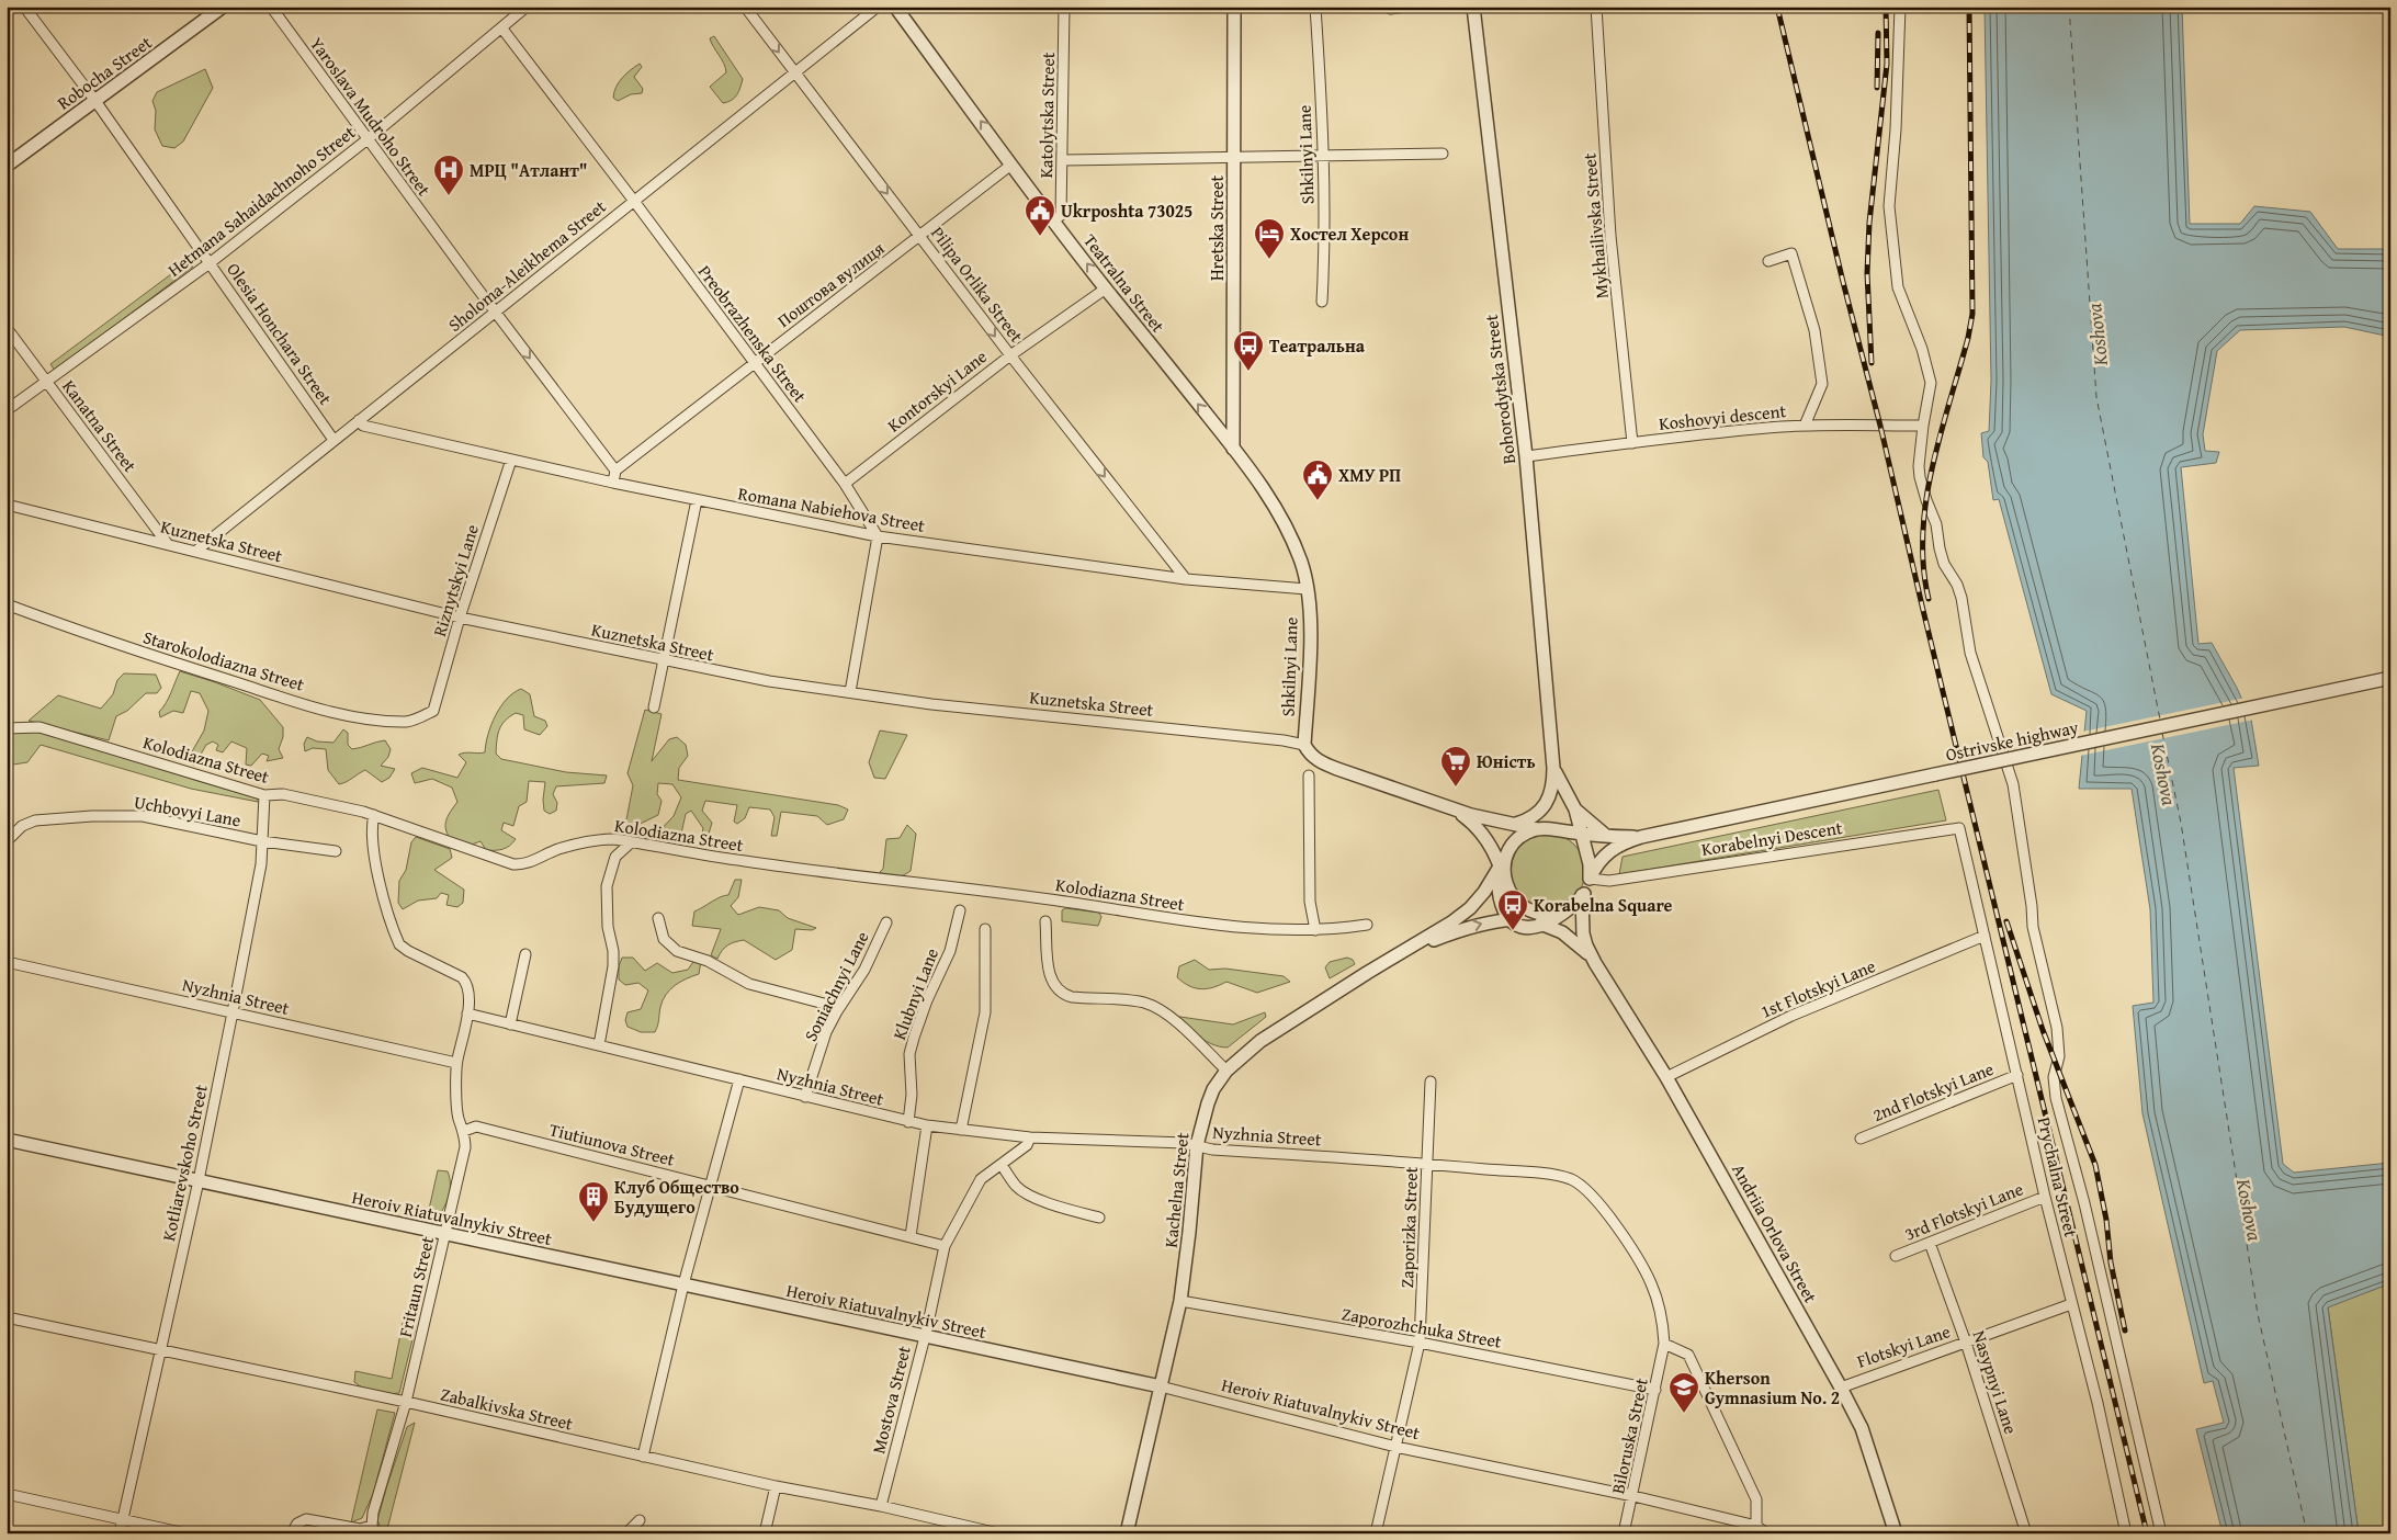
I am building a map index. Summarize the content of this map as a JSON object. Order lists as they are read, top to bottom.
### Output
{
  "streets": {
    "street": [
      "Robocha Street",
      "Katolytska Street",
      "Yaroslava Mudroho Street",
      "Shkilnyi Lane",
      "Hetmana Sahaidachnoho Street",
      "Mykhailivska Street",
      "Hretska Street",
      "Sholoma-Aleikhema Street",
      "Teatralna Street",
      "Поштова вулиця",
      "Pilipa Orlika Street",
      "Olesia Honchara Street",
      "Preobrazhenska Street",
      "Bohorodytska Street",
      "Kontorskyi Lane",
      "Koshovyi descent",
      "Kanatna Street",
      "Romana Nabiehova Street",
      "Kuznetska Street",
      "Riznytskyi Lane",
      "Starokolodiazna Street",
      "Ostrivske highway",
      "Kolodiazna Street",
      "Uchbovyi Lane",
      "Korabelnyi Descent",
      "Soniachnyi Lane",
      "1st Flotskyi Lane",
      "Klubnyi Lane",
      "Nyzhnia Street",
      "2nd Flotskyi Lane",
      "Tiutiunova Street",
      "Kotliarevskoho Street",
      "Prychalna Street",
      "Kachelna Street",
      "3rd Flotskyi Lane",
      "Heroiv Riatuvalnykiv Street",
      "Zaporizka Street",
      "Andriia Orlova Street",
      "Fritaun Street",
      "Zaporozhchuka Street",
      "Flotskyi Lane",
      "Nasypnyi Lane",
      "Mostova Street",
      "Zabalkivska Street",
      "Biloruska Street"
    ]
  },
  "crossings": [
    ["Robocha Street", "Olesia Honchara Street"],
    ["Katolytska Street", "Teatralna Street"],
    ["Yaroslava Mudroho Street", "Hetmana Sahaidachnoho Street"],
    ["Yaroslava Mudroho Street", "Sholoma-Aleikhema Street"],
    ["Yaroslava Mudroho Street", "Поштова вулиця"],
    ["Shkilnyi Lane", "Teatralna Street"],
    ["Shkilnyi Lane", "Romana Nabiehova Street"],
    ["Shkilnyi Lane", "Kuznetska Street"],
    ["Hetmana Sahaidachnoho Street", "Olesia Honchara Street"],
    ["Hetmana Sahaidachnoho Street", "Preobrazhenska Street"],
    ["Hetmana Sahaidachnoho Street", "Kanatna Street"],
    ["Mykhailivska Street", "Koshovyi descent"],
    ["Hretska Street", "Teatralna Street"],
    ["Sholoma-Aleikhema Street", "Pilipa Orlika Street"],
    ["Sholoma-Aleikhema Street", "Olesia Honchara Street"],
    ["Sholoma-Aleikhema Street", "Preobrazhenska Street"],
    ["Sholoma-Aleikhema Street", "Romana Nabiehova Street"],
    ["Sholoma-Aleikhema Street", "Kuznetska Street"],
    ["Teatralna Street", "Поштова вулиця"],
    ["Teatralna Street", "Kontorskyi Lane"],
    ["Teatralna Street", "Romana Nabiehova Street"],
    ["Поштова вулиця", "Pilipa Orlika Street"],
    ["Поштова вулиця", "Preobrazhenska Street"],
    ["Pilipa Orlika Street", "Kontorskyi Lane"],
    ["Pilipa Orlika Street", "Romana Nabiehova Street"],
    ["Preobrazhenska Street", "Kontorskyi Lane"],
    ["Preobrazhenska Street", "Romana Nabiehova Street"],
    ["Bohorodytska Street", "Koshovyi descent"],
    ["Bohorodytska Street", "Ostrivske highway"],
    ["Bohorodytska Street", "Korabelnyi Descent"],
    ["Bohorodytska Street", "Kachelna Street"],
    ["Bohorodytska Street", "Andriia Orlova Street"],
    ["Kanatna Street", "Kuznetska Street"],
    ["Romana Nabiehova Street", "Riznytskyi Lane"],
    ["Kuznetska Street", "Riznytskyi Lane"],
    ["Riznytskyi Lane", "Starokolodiazna Street"],
    ["Ostrivske highway", "Korabelnyi Descent"],
    ["Ostrivske highway", "Kachelna Street"],
    ["Ostrivske highway", "Andriia Orlova Street"],
    ["Kolodiazna Street", "Kotliarevskoho Street"],
    ["Uchbovyi Lane", "Kotliarevskoho Street"],
    ["Korabelnyi Descent", "Prychalna Street"],
    ["Korabelnyi Descent", "Kachelna Street"],
    ["Korabelnyi Descent", "Andriia Orlova Street"],
    ["Soniachnyi Lane", "Nyzhnia Street"],
    ["1st Flotskyi Lane", "Prychalna Street"],
    ["1st Flotskyi Lane", "Andriia Orlova Street"],
    ["Klubnyi Lane", "Nyzhnia Street"],
    ["Nyzhnia Street", "Kotliarevskoho Street"],
    ["Nyzhnia Street", "Kachelna Street"],
    ["Nyzhnia Street", "Zaporizka Street"],
    ["Nyzhnia Street", "Fritaun Street"],
    ["Nyzhnia Street", "Mostova Street"],
    ["Nyzhnia Street", "Biloruska Street"],
    ["2nd Flotskyi Lane", "Prychalna Street"],
    ["Tiutiunova Street", "Fritaun Street"],
    ["Tiutiunova Street", "Mostova Street"],
    ["Kotliarevskoho Street", "Heroiv Riatuvalnykiv Street"],
    ["Kotliarevskoho Street", "Zabalkivska Street"],
    ["Prychalna Street", "3rd Flotskyi Lane"],
    ["Prychalna Street", "Flotskyi Lane"],
    ["Kachelna Street", "Heroiv Riatuvalnykiv Street"],
    ["Kachelna Street", "Andriia Orlova Street"],
    ["Kachelna Street", "Zaporozhchuka Street"],
    ["3rd Flotskyi Lane", "Nasypnyi Lane"],
    ["Heroiv Riatuvalnykiv Street", "Zaporizka Street"],
    ["Heroiv Riatuvalnykiv Street", "Fritaun Street"],
    ["Heroiv Riatuvalnykiv Street", "Mostova Street"],
    ["Heroiv Riatuvalnykiv Street", "Biloruska Street"],
    ["Zaporizka Street", "Zaporozhchuka Street"],
    ["Andriia Orlova Street", "Flotskyi Lane"],
    ["Fritaun Street", "Zabalkivska Street"],
    ["Zaporozhchuka Street", "Biloruska Street"],
    ["Flotskyi Lane", "Nasypnyi Lane"],
    ["Mostova Street", "Zabalkivska Street"]
  ],
  "one_way": ["Teatralna Street", "Pilipa Orlika Street"],
  "water": ["Koshova"],
  "places": {
    "hospital": ["МРЦ \"Атлант\""],
    "public building": ["Ukrposhta 73025", "ХМУ РП"],
    "hotel": ["Хостел Херсон"],
    "bus stop": ["Театральна", "Korabelna Square"],
    "supermarket": ["Юність"],
    "building": ["Клуб Общество Будущего"],
    "school or university": ["Kherson Gymnasium No. 2"]
  }
}
